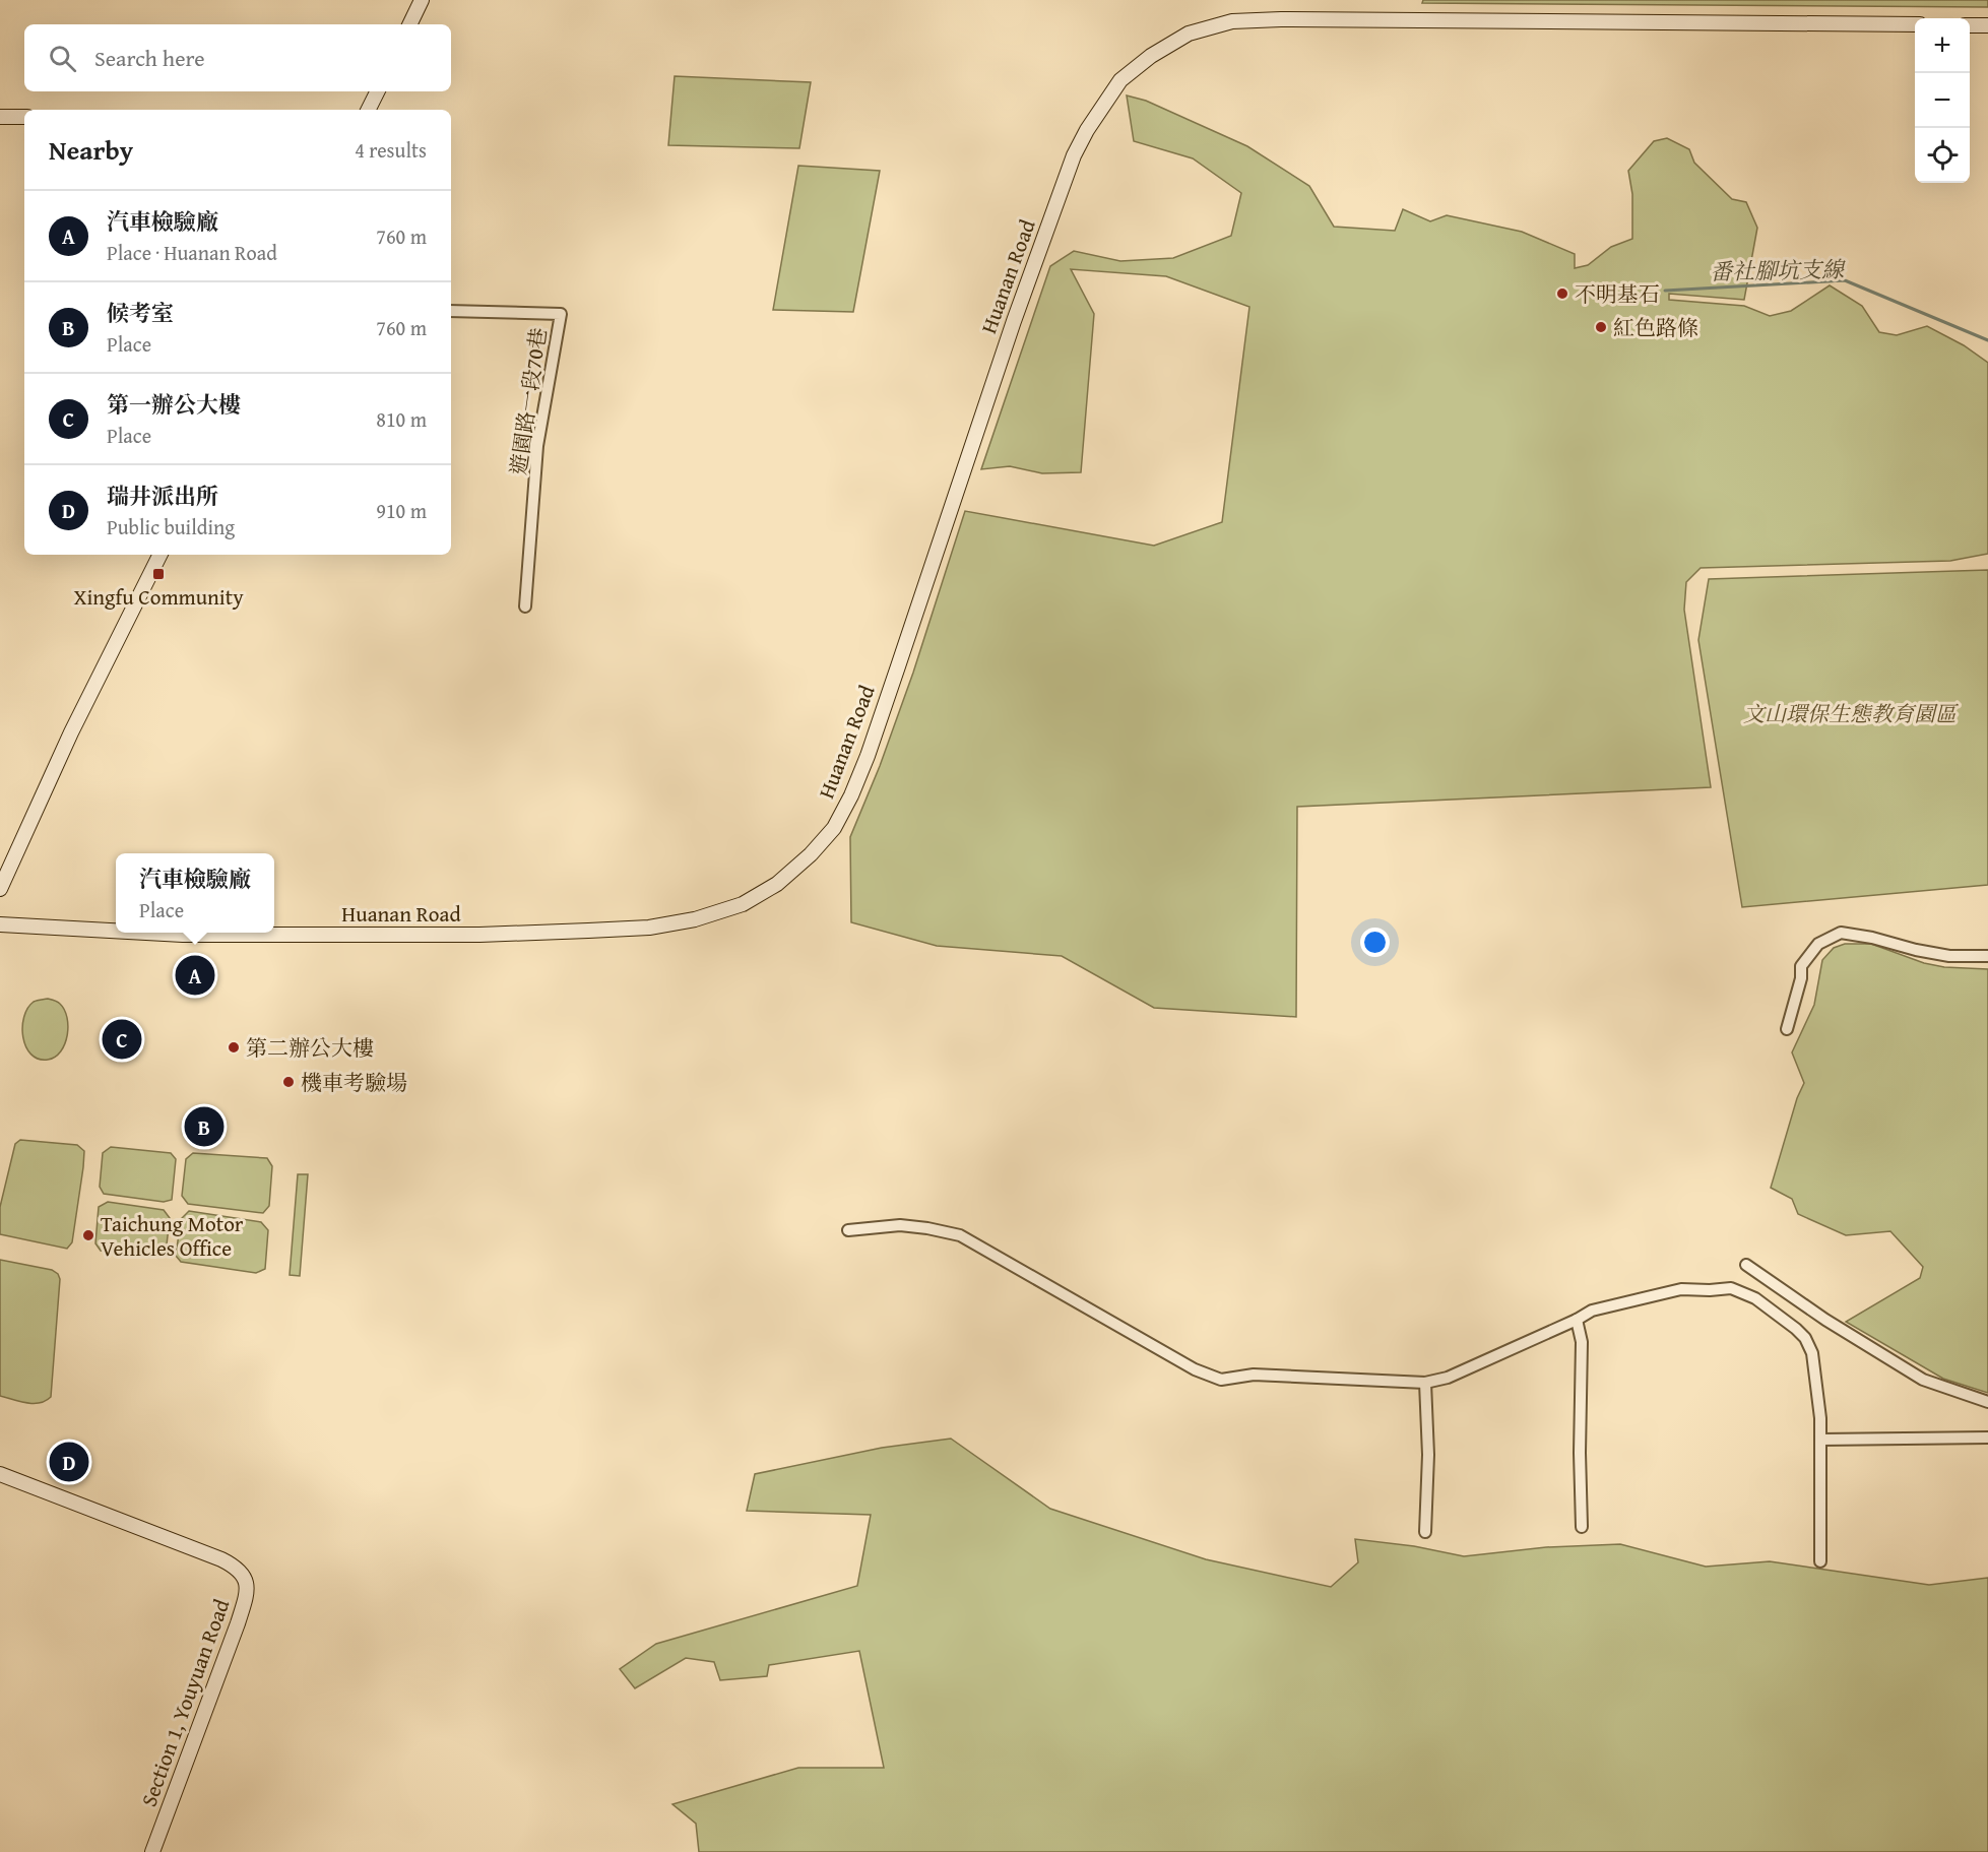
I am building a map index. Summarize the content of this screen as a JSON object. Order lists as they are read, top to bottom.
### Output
{
  "streets": {
    "street": ["Huanan Road", "遊園路一段70巷", "Section 1, Youyuan Road"]
  },
  "water": ["番社腳坑支線"],
  "parks": ["文山環保生態教育園區"],
  "places": {
    "other": [
      "不明基石",
      "紅色路條",
      "第二辦公大樓",
      "機車考驗場",
      "Taichung Motor Vehicles Office"
    ],
    "transit": ["Xingfu Community"]
  },
  "page": {
    "map_buttons": ["+", "−"],
    "search": "Search here",
    "heading": ["Nearby", "4 results"],
    "list": [
      {
        "mark": "A",
        "name": "汽車檢驗廠",
        "note": "Place · Huanan Road",
        "value": "760 m"
      },
      {
        "mark": "B",
        "name": "候考室",
        "note": "Place",
        "value": "760 m"
      },
      {
        "mark": "C",
        "name": "第一辦公大樓",
        "note": "Place",
        "value": "810 m"
      },
      {
        "mark": "D",
        "name": "瑞井派出所",
        "note": "Public building",
        "value": "910 m"
      }
    ],
    "popup": ["汽車檢驗廠", "Place"],
    "pins": [
      "A",
      "C",
      "B",
      "D"
    ]
  }
}
